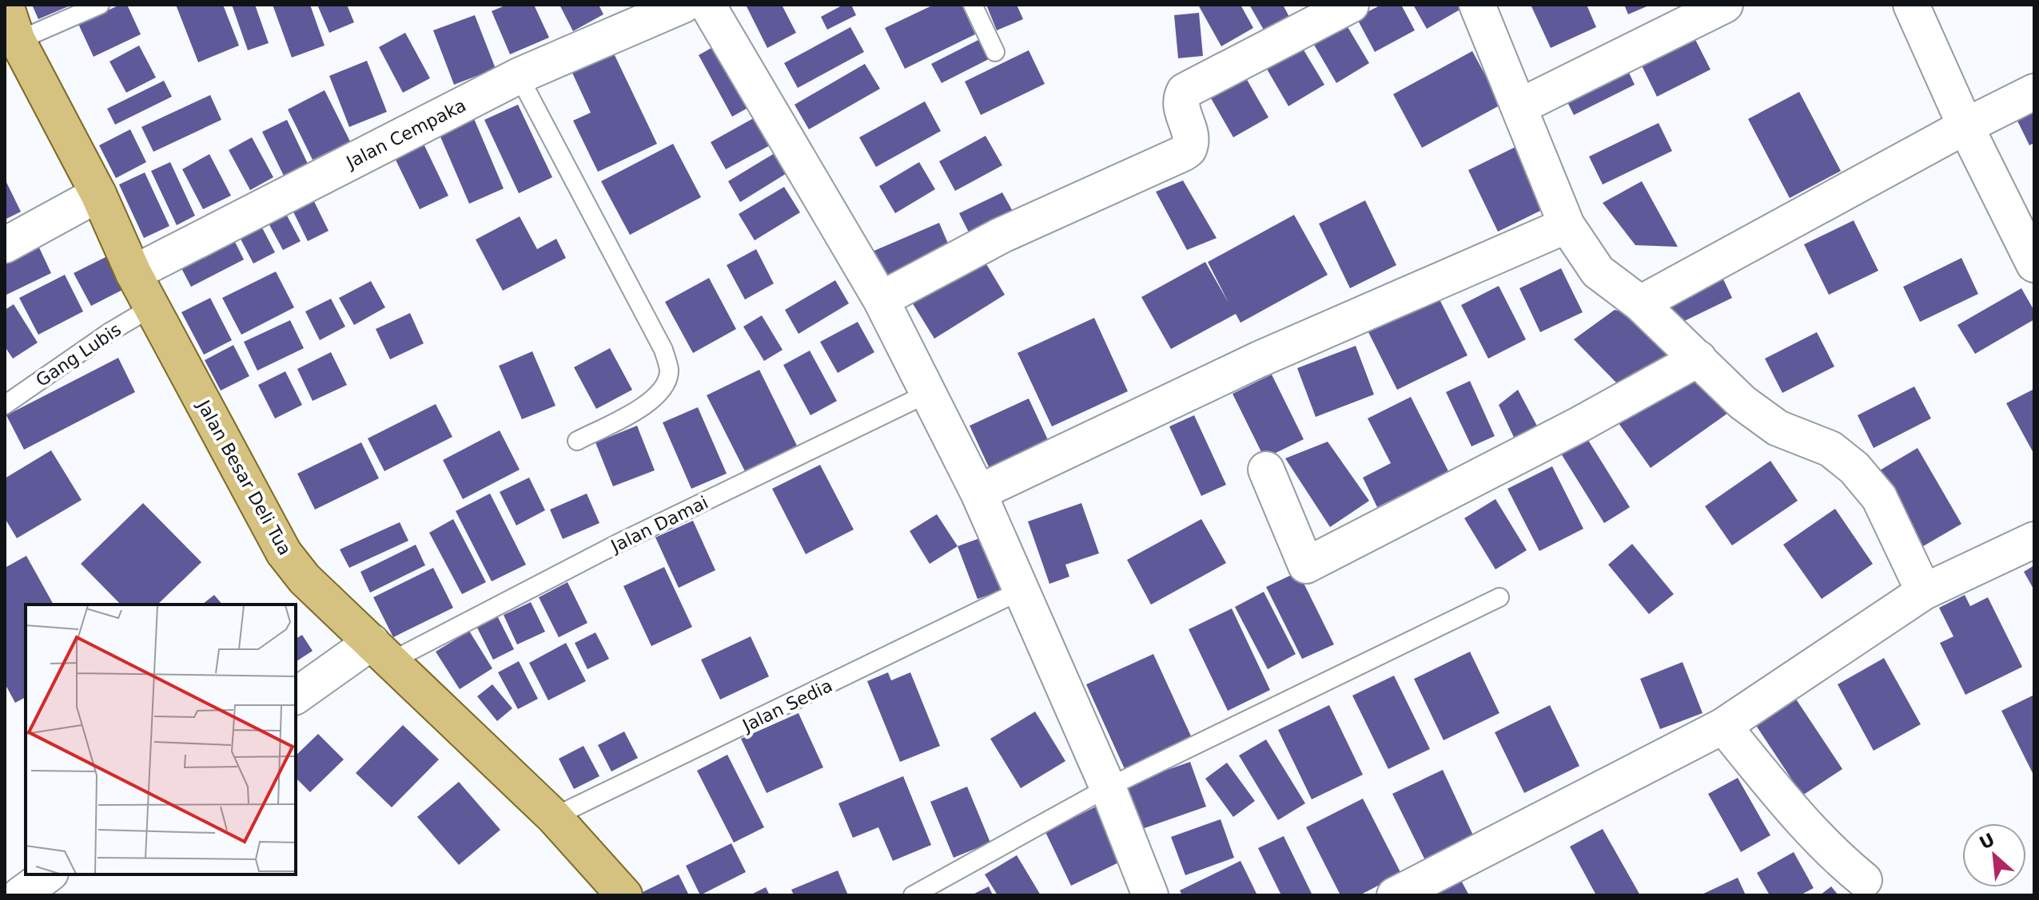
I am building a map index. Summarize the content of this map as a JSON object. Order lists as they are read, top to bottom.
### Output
{
  "streets": {
    "main road": ["Jalan Besar Deli Tua"],
    "street": ["Jalan Cempaka"],
    "lane": ["Gang Lubis", "Jalan Damai", "Jalan Sedia"]
  },
  "crossings": [
    ["Jalan Cempaka", "Jalan Besar Deli Tua"],
    ["Gang Lubis", "Jalan Besar Deli Tua"],
    ["Jalan Besar Deli Tua", "Jalan Damai"],
    ["Jalan Besar Deli Tua", "Jalan Sedia"]
  ],
  "north": "top left"
}
